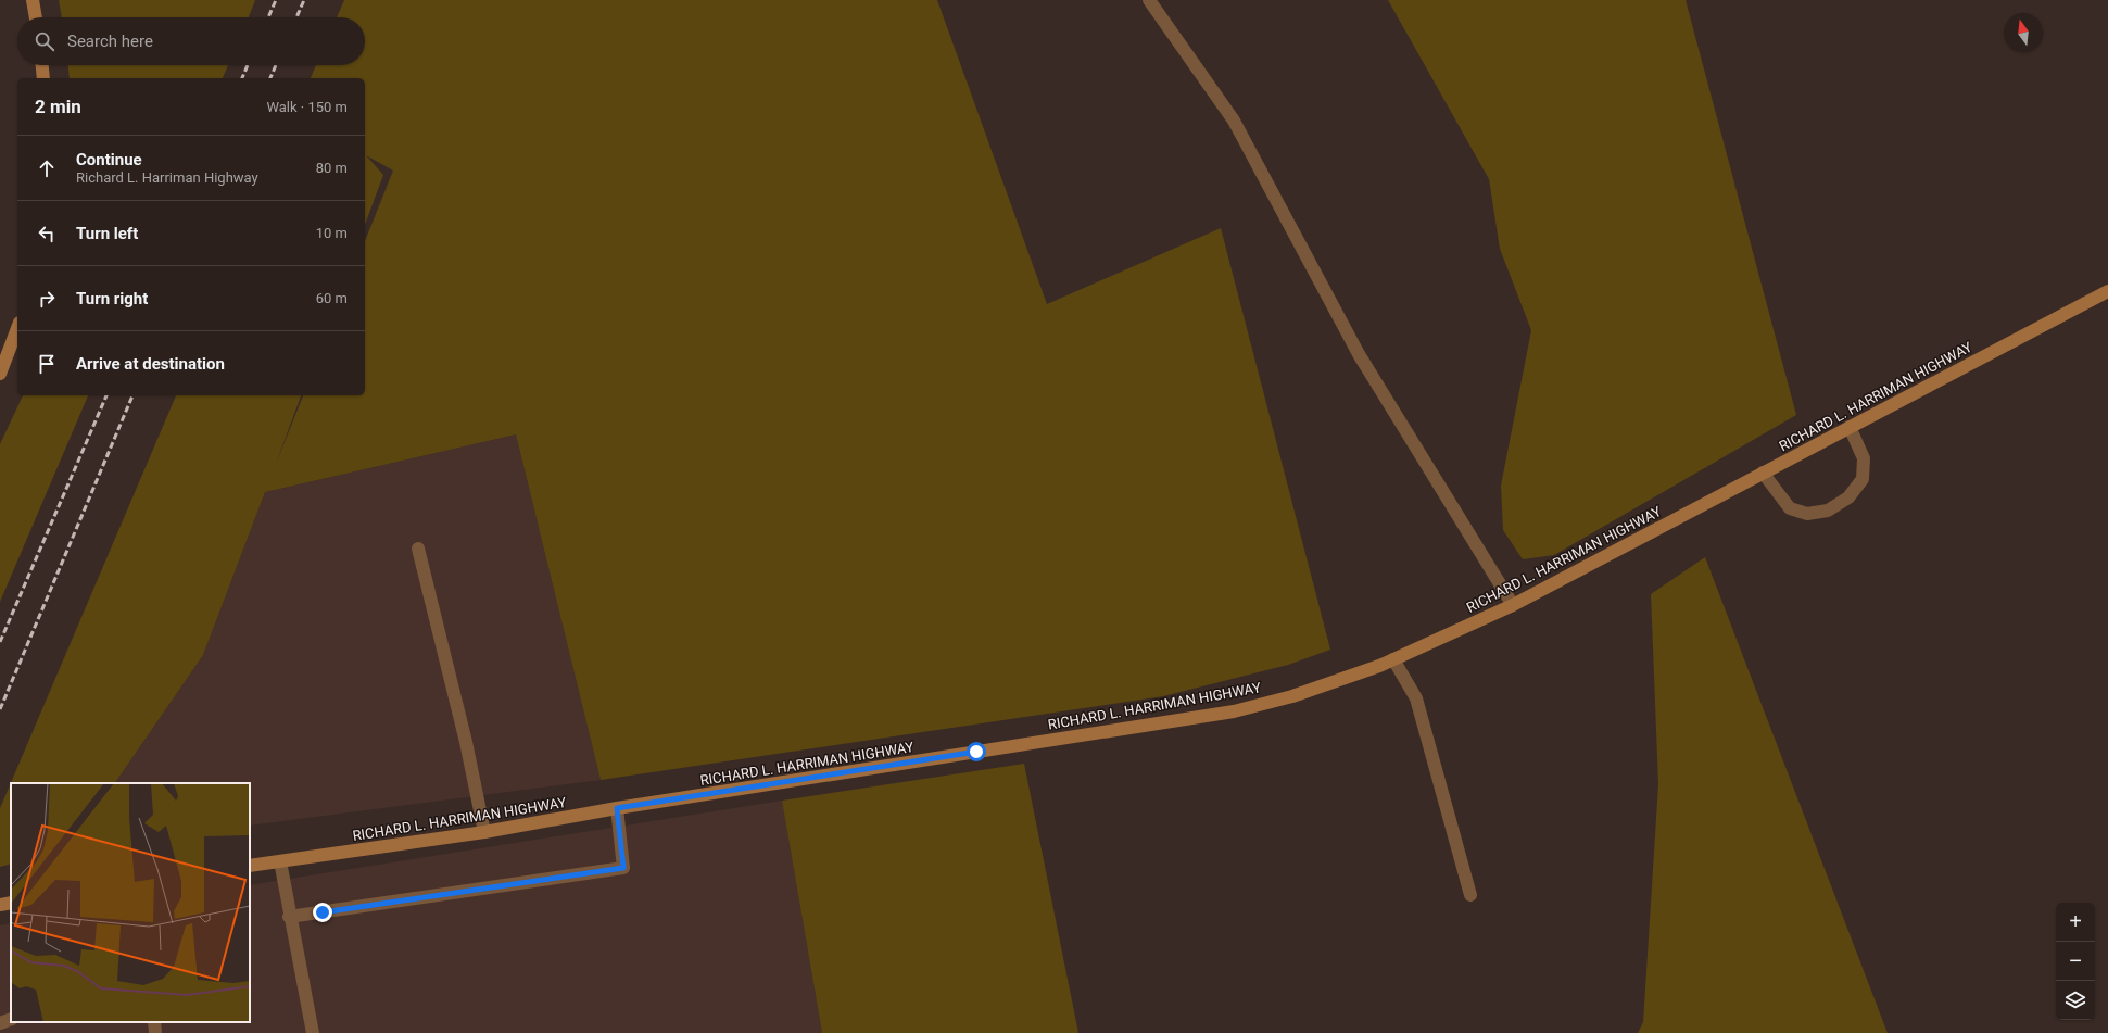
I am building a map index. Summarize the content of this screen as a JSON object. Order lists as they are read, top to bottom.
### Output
{
  "streets": {
    "street": ["RICHARD L. HARRIMAN HIGHWAY"]
  },
  "north": "top",
  "page": {
    "search": "Search here",
    "heading": ["2 min", "Walk · 150 m"],
    "list": [
      ["Continue", "Richard L. Harriman Highway", "80 m"],
      ["Turn left", "10 m"],
      ["Turn right", "60 m"],
      "Arrive at destination"
    ],
    "map_buttons": ["+", "−"]
  }
}
